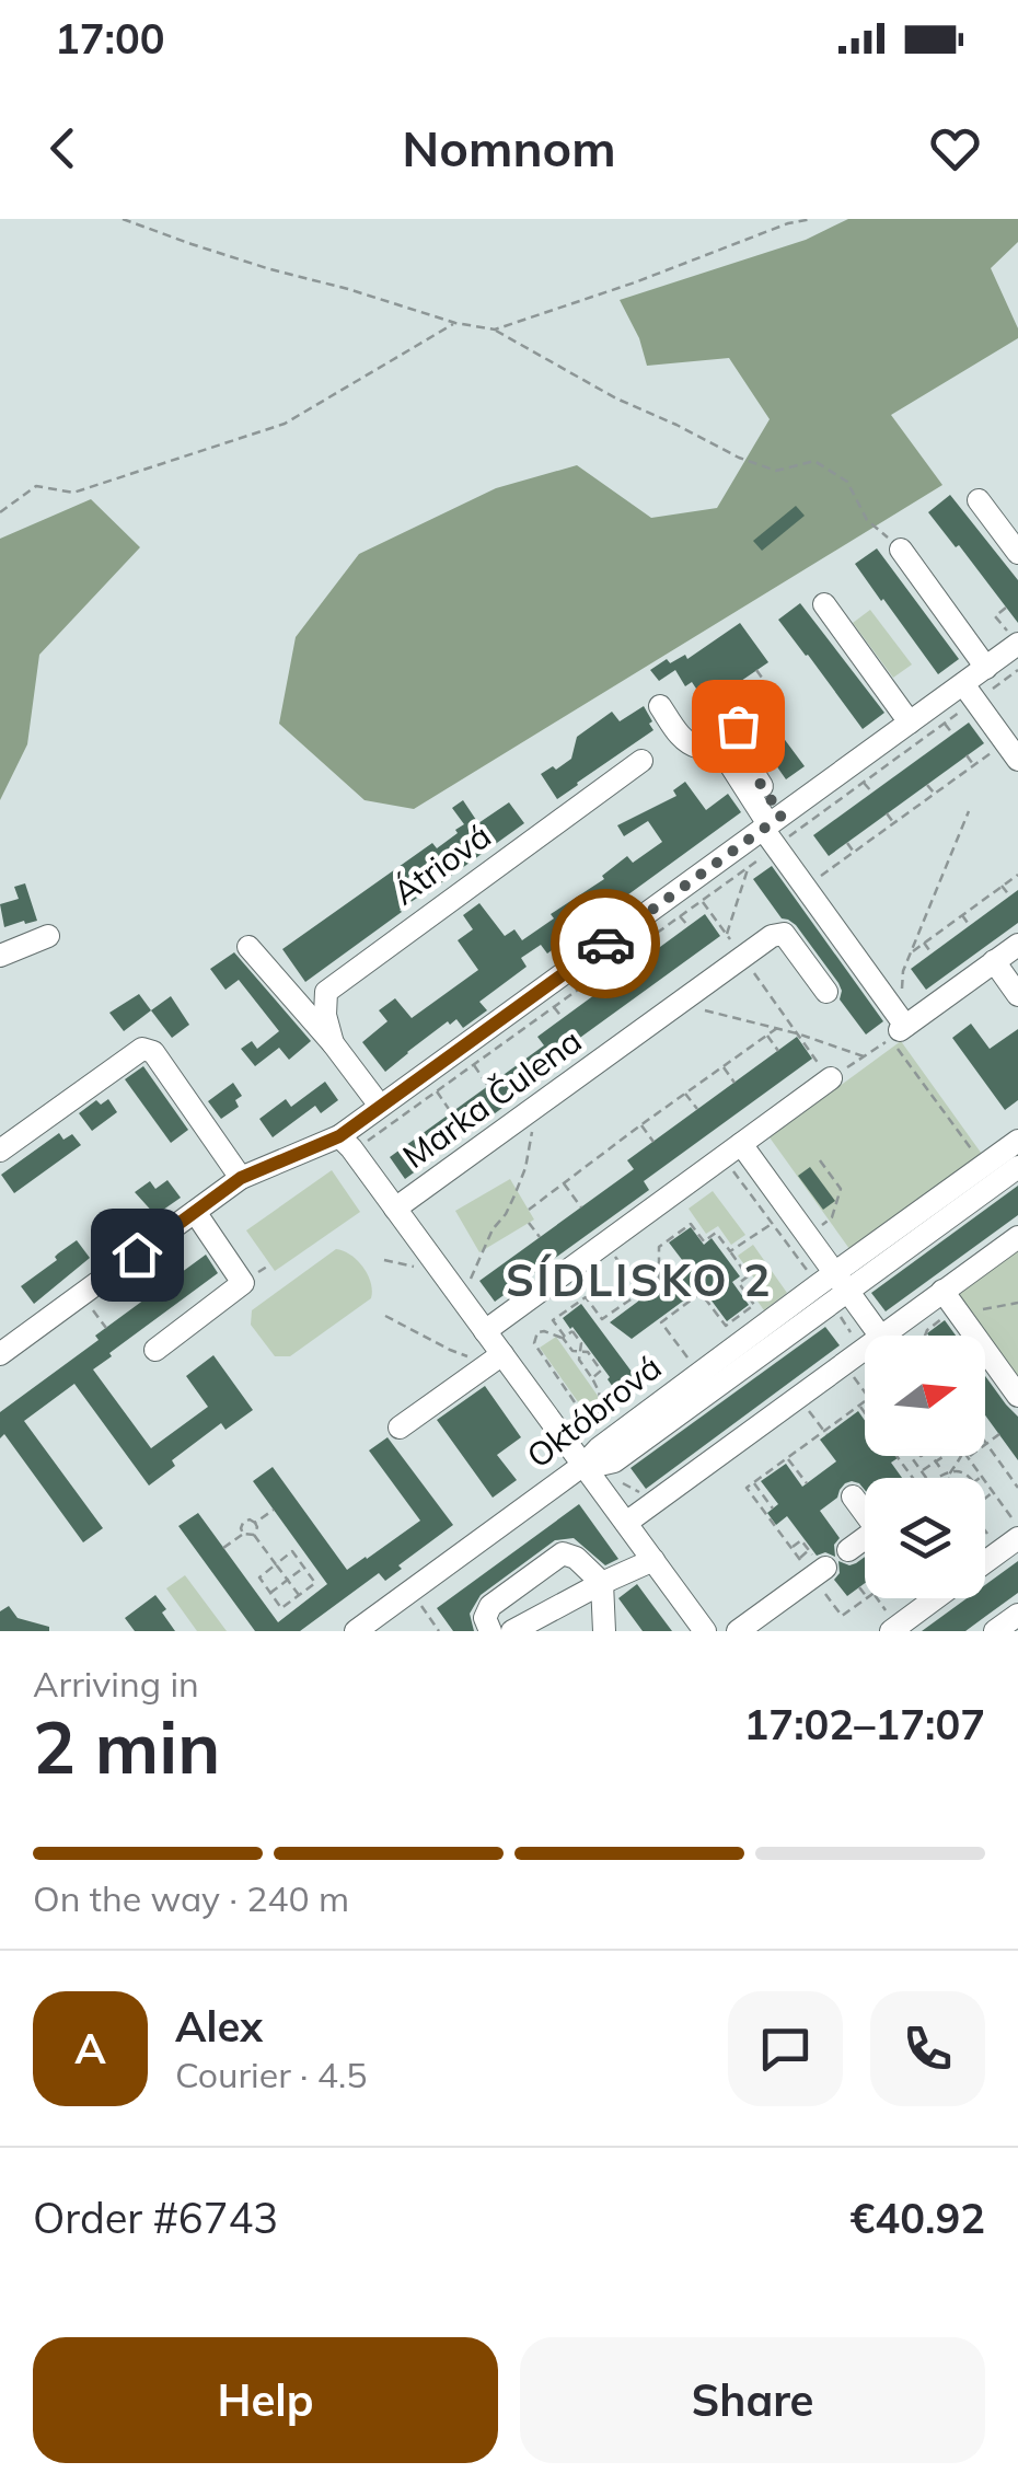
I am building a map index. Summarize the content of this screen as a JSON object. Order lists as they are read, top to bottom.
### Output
{
  "streets": {
    "street": ["Átriová", "Marka Čulena", "Októbrová"]
  },
  "districts": ["SÍDLISKO 2"],
  "north": "right",
  "page": {
    "status": "17:00",
    "header": "Nomnom",
    "heading": ["2 min", "Arriving in", "17:02–17:07"],
    "panel": [
      "Alex",
      "Courier · 4.5",
      "Order #6743",
      "€40.92"
    ],
    "bar": "On the way · 240 m",
    "round": "A",
    "buttons": ["Help", "Share"]
  }
}
